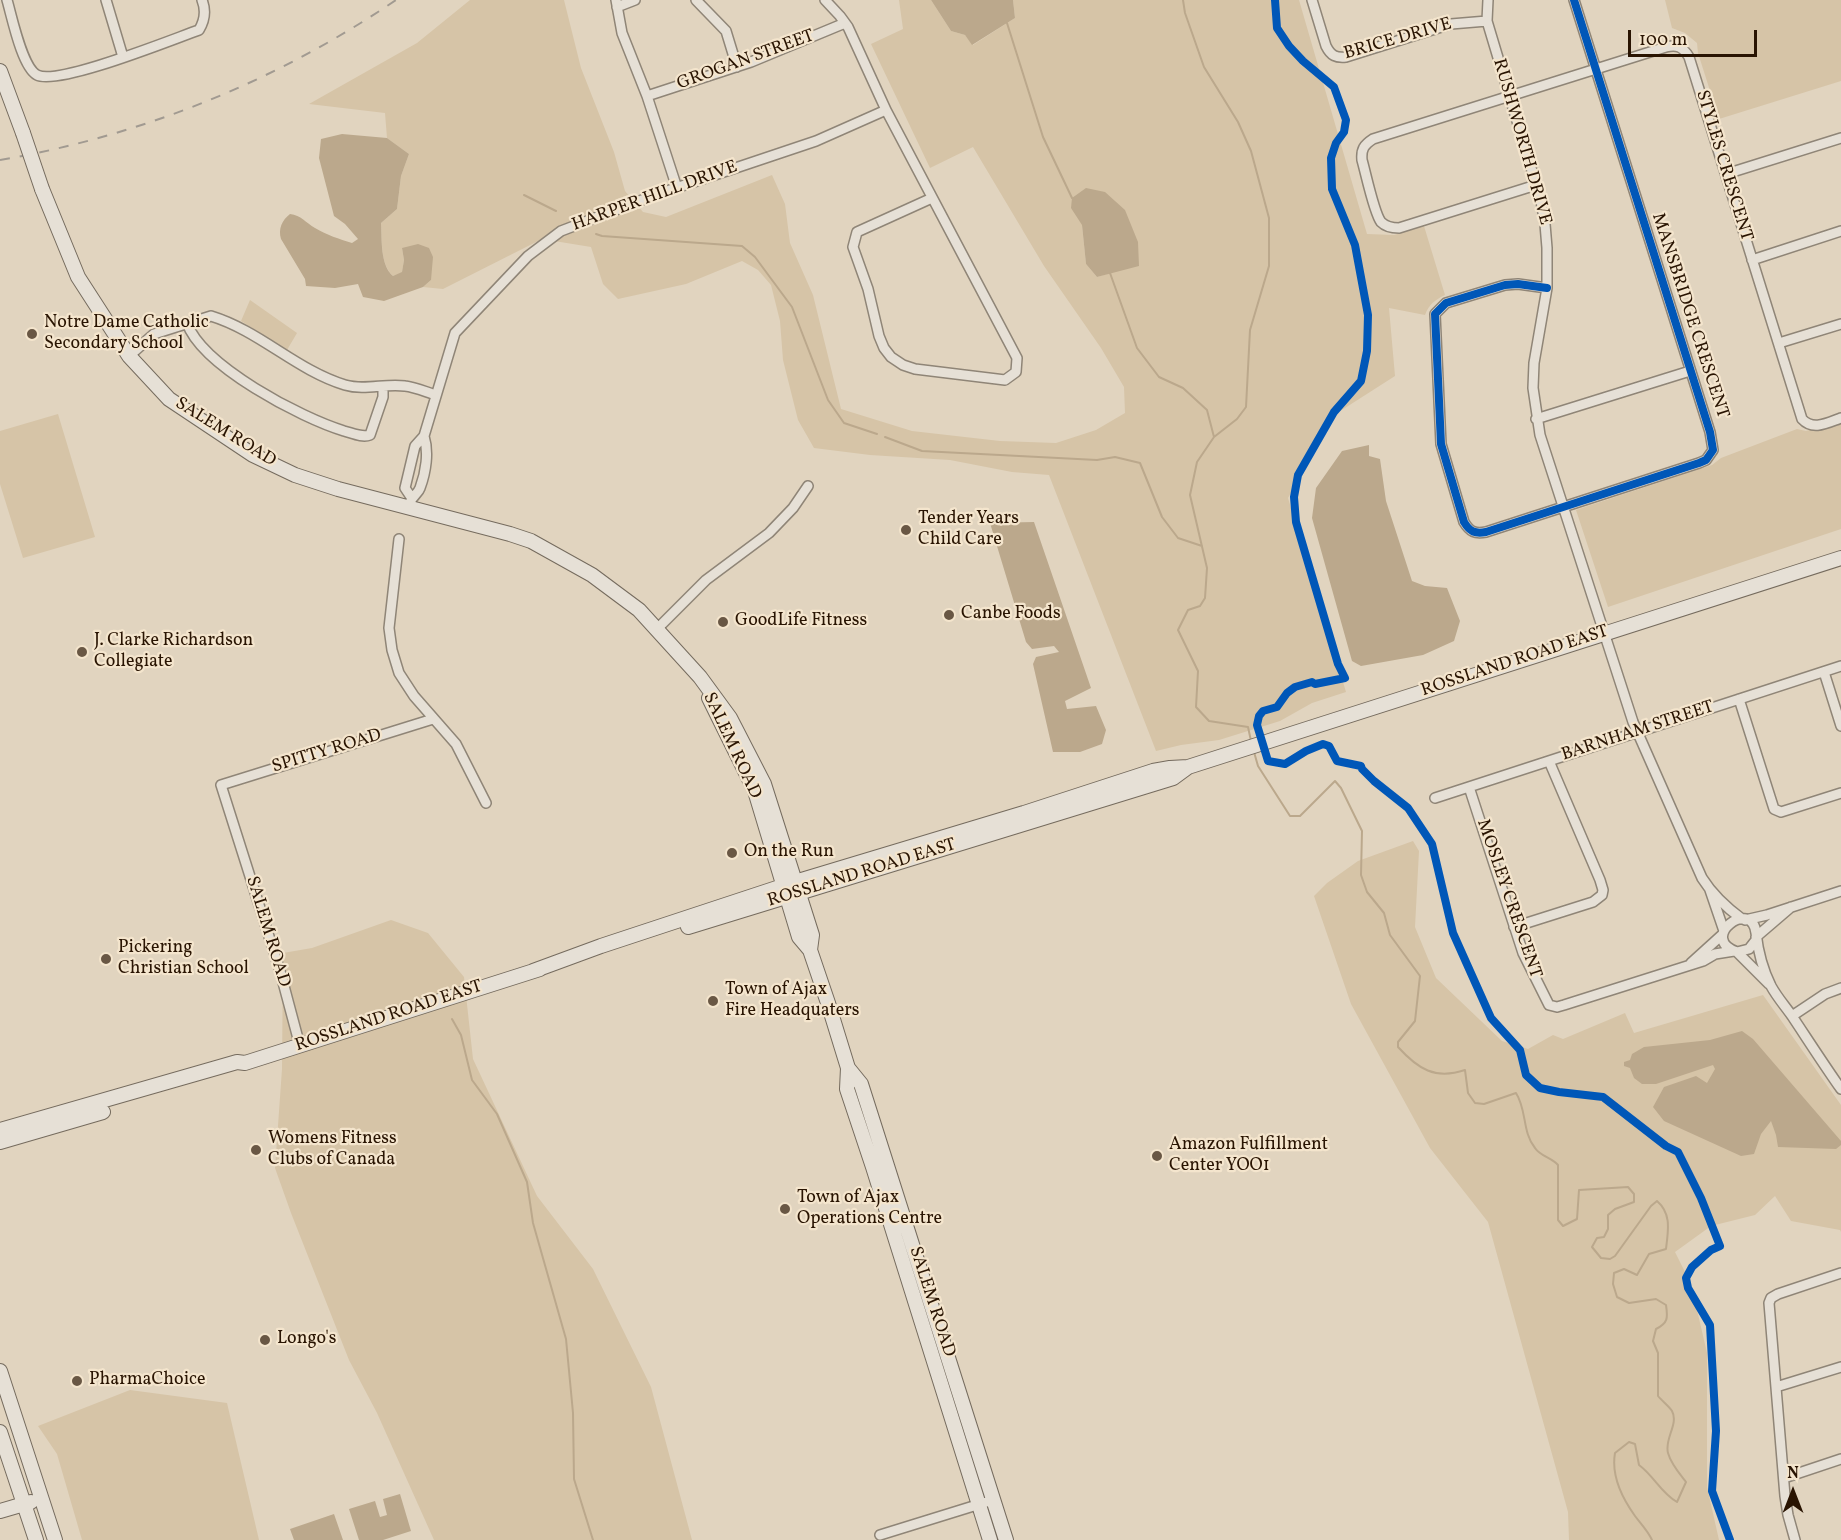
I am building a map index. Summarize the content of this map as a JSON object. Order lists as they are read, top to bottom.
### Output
{
  "streets": {
    "main road": ["SALEM ROAD", "ROSSLAND ROAD EAST"],
    "street": [
      "BRICE DRIVE",
      "GROGAN STREET",
      "RUSHWORTH DRIVE",
      "STYLES CRESCENT",
      "HARPER HILL DRIVE",
      "MANSBRIDGE CRESCENT",
      "BARNHAM STREET",
      "SPITTY ROAD",
      "MOSLEY CRESCENT"
    ]
  },
  "crossings": [
    ["BRICE DRIVE", "RUSHWORTH DRIVE"],
    ["RUSHWORTH DRIVE", "STYLES CRESCENT"],
    ["RUSHWORTH DRIVE", "MANSBRIDGE CRESCENT"],
    ["RUSHWORTH DRIVE", "ROSSLAND ROAD EAST"],
    ["RUSHWORTH DRIVE", "BARNHAM STREET"],
    ["STYLES CRESCENT", "MANSBRIDGE CRESCENT"],
    ["HARPER HILL DRIVE", "SALEM ROAD"],
    ["SALEM ROAD", "ROSSLAND ROAD EAST"],
    ["SALEM ROAD", "SPITTY ROAD"],
    ["BARNHAM STREET", "MOSLEY CRESCENT"]
  ],
  "places": [
    "Notre Dame Catholic Secondary School",
    "Tender Years Child Care",
    "Canbe Foods",
    "GoodLife Fitness",
    "J. Clarke Richardson Collegiate",
    "On the Run",
    "Pickering Christian School",
    "Town of Ajax Fire Headquaters",
    "Womens Fitness Clubs of Canada",
    "Amazon Fulfillment Center YOO1",
    "Town of Ajax Operations Centre",
    "Longo's",
    "PharmaChoice"
  ],
  "scale_bar": "100 m",
  "north": "top"
}
